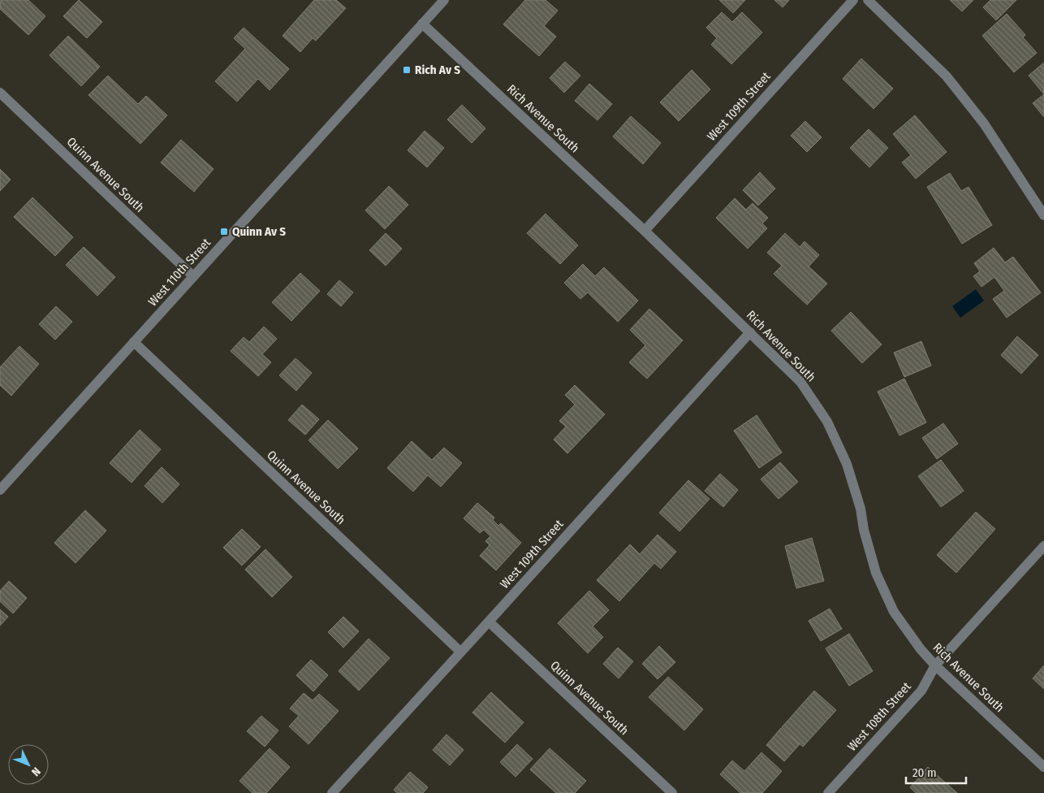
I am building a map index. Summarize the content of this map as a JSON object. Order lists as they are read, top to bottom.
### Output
{
  "streets": {
    "street": [
      "West 109th Street",
      "Rich Avenue South",
      "Quinn Avenue South",
      "West 110th Street",
      "West 108th Street"
    ]
  },
  "crossings": [
    ["West 109th Street", "Rich Avenue South"],
    ["West 109th Street", "Quinn Avenue South"],
    ["Rich Avenue South", "West 110th Street"],
    ["Rich Avenue South", "West 108th Street"],
    ["Quinn Avenue South", "West 110th Street"]
  ],
  "places": {
    "transit": ["Rich Av S", "Quinn Av S"]
  },
  "scale_bar": "20 m",
  "north": "bottom right"
}
